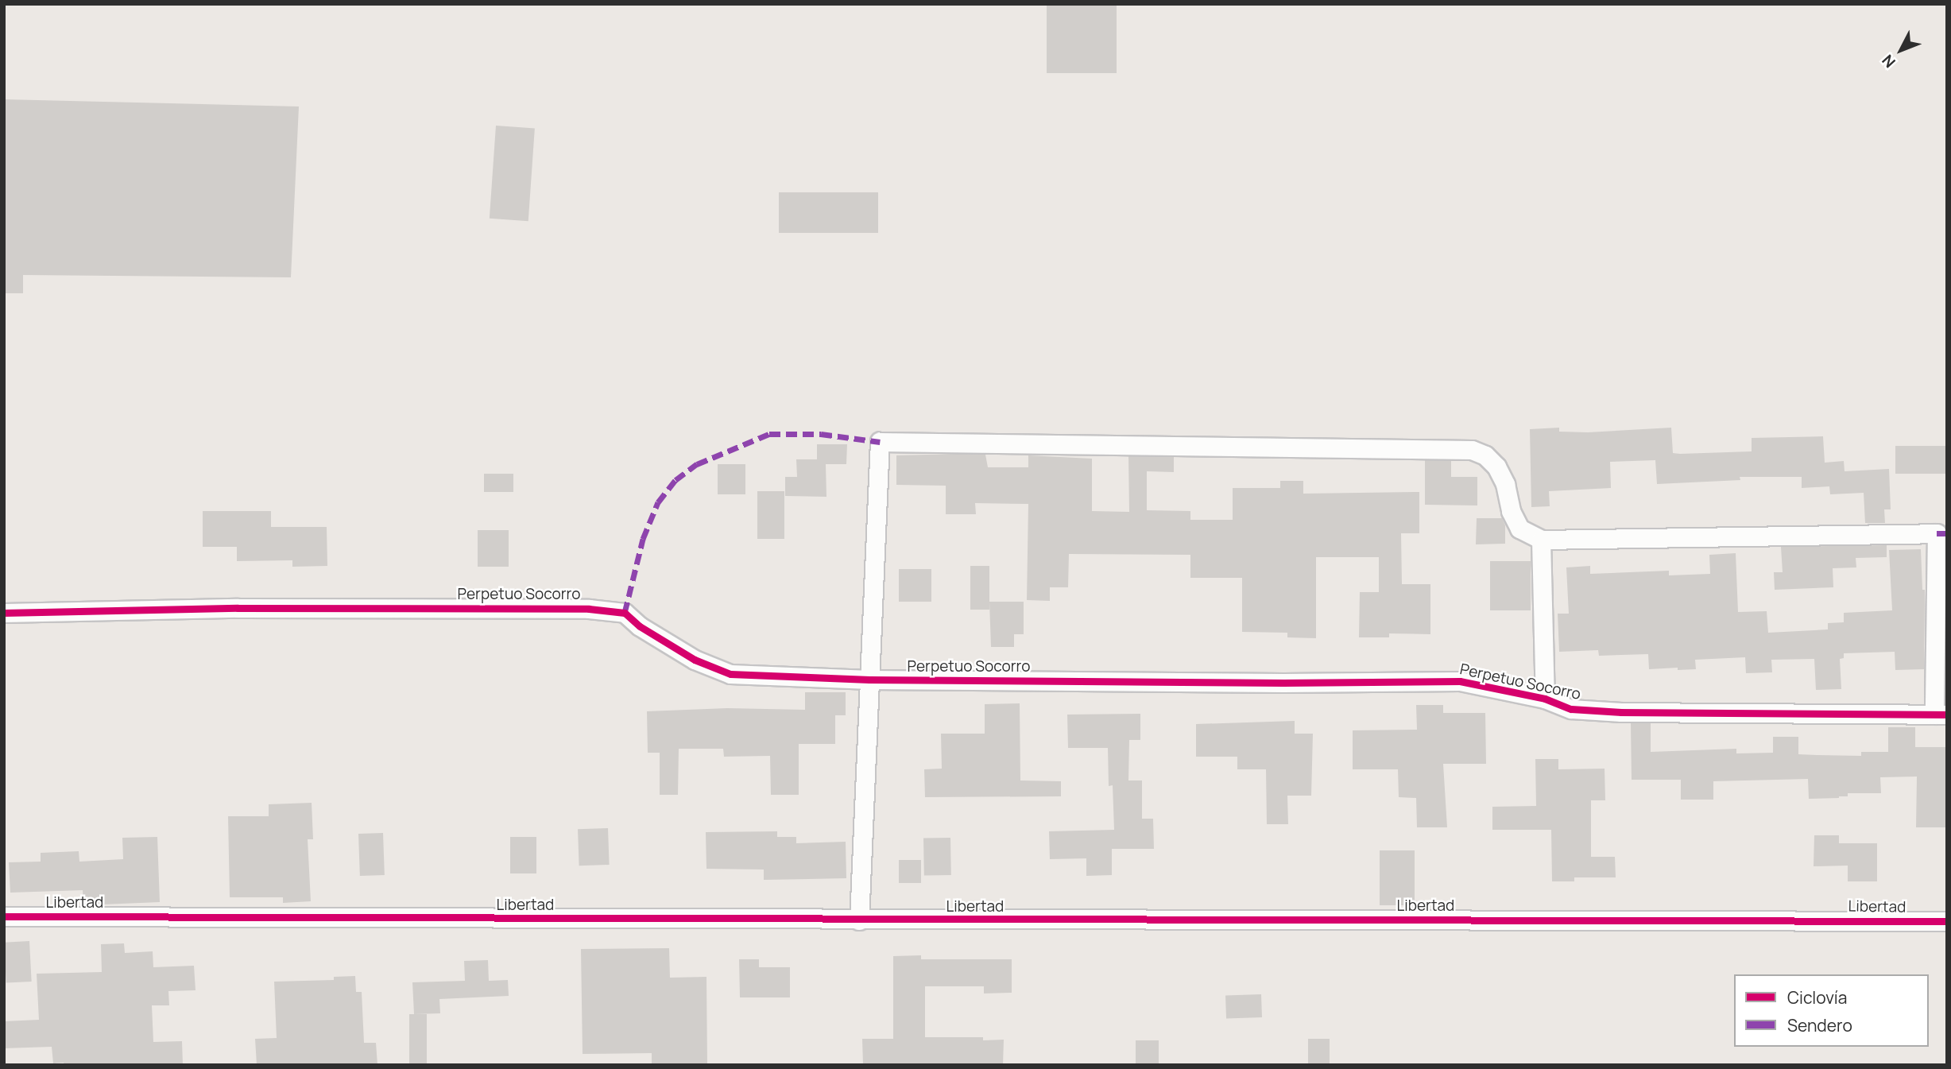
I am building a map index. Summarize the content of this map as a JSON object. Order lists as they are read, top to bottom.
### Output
{
  "streets": {
    "street": ["Perpetuo Socorro", "Libertad"]
  },
  "legend": ["Ciclovía", "Sendero"],
  "north": "bottom left"
}
